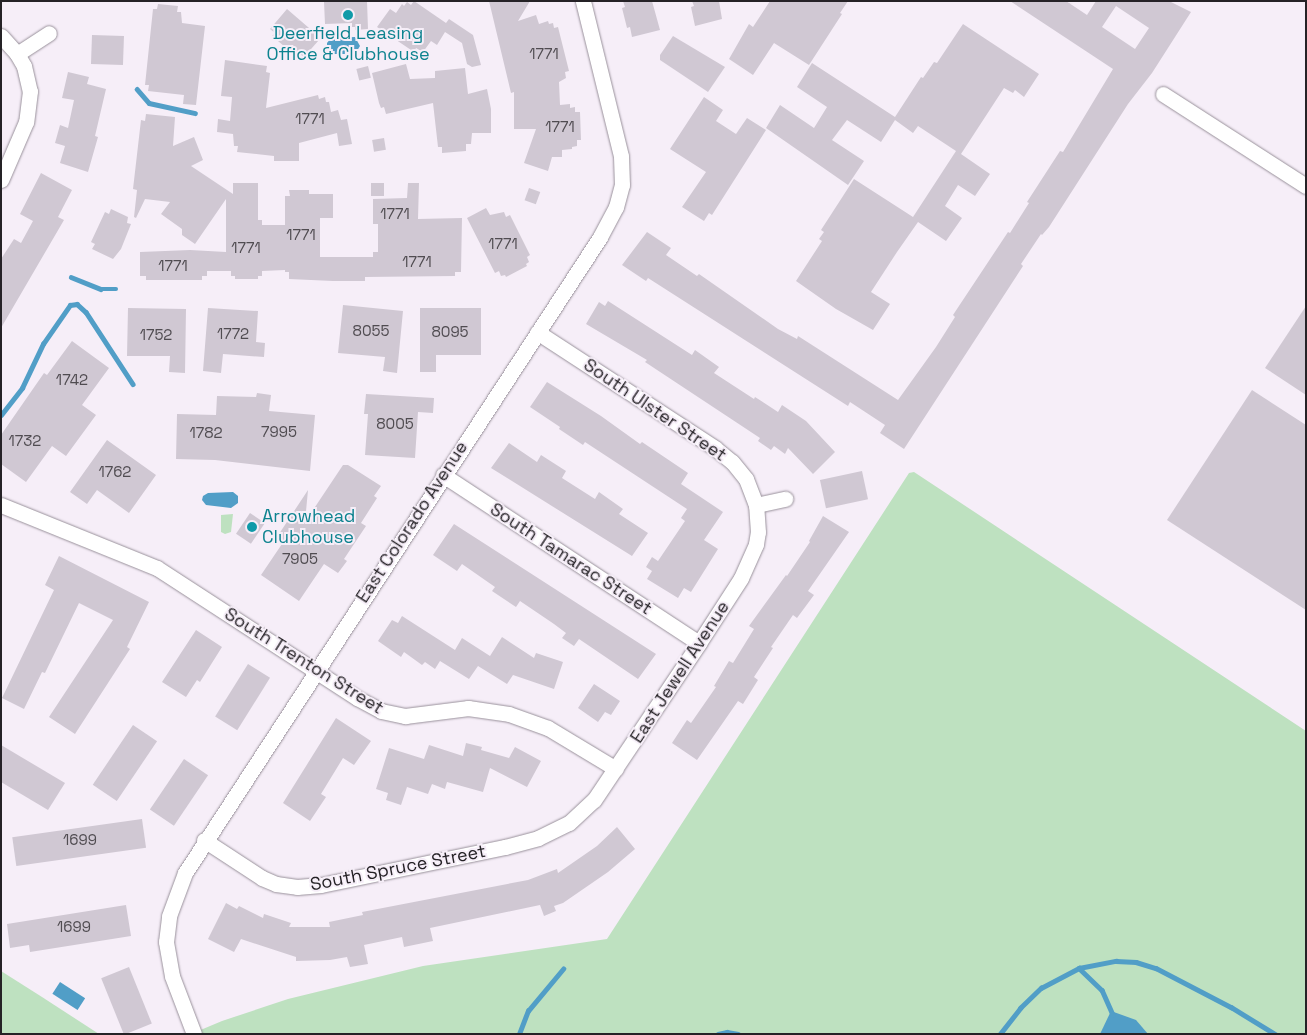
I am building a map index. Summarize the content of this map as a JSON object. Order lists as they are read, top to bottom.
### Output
{
  "streets": {
    "street": [
      "South Ulster Street",
      "East Colorado Avenue",
      "South Tamarac Street",
      "South Trenton Street",
      "East Jewell Avenue",
      "South Spruce Street"
    ]
  },
  "crossings": [
    ["South Ulster Street", "East Colorado Avenue"],
    ["South Ulster Street", "East Jewell Avenue"],
    ["East Colorado Avenue", "South Tamarac Street"],
    ["East Colorado Avenue", "South Trenton Street"],
    ["East Colorado Avenue", "South Spruce Street"],
    ["South Tamarac Street", "East Jewell Avenue"],
    ["South Trenton Street", "East Jewell Avenue"],
    ["East Jewell Avenue", "South Spruce Street"]
  ],
  "places": ["Deerfield Leasing Office & Clubhouse", "Arrowhead Clubhouse"],
  "house_numbers": [
    "1771",
    "1771",
    "1771",
    "1771",
    "1771",
    "1771",
    "1771",
    "1771",
    "1771",
    "8055",
    "8095",
    "1772",
    "1752",
    "1742",
    "8005",
    "7995",
    "1782",
    "1732",
    "1762",
    "7905",
    "1699",
    "1699"
  ]
}
